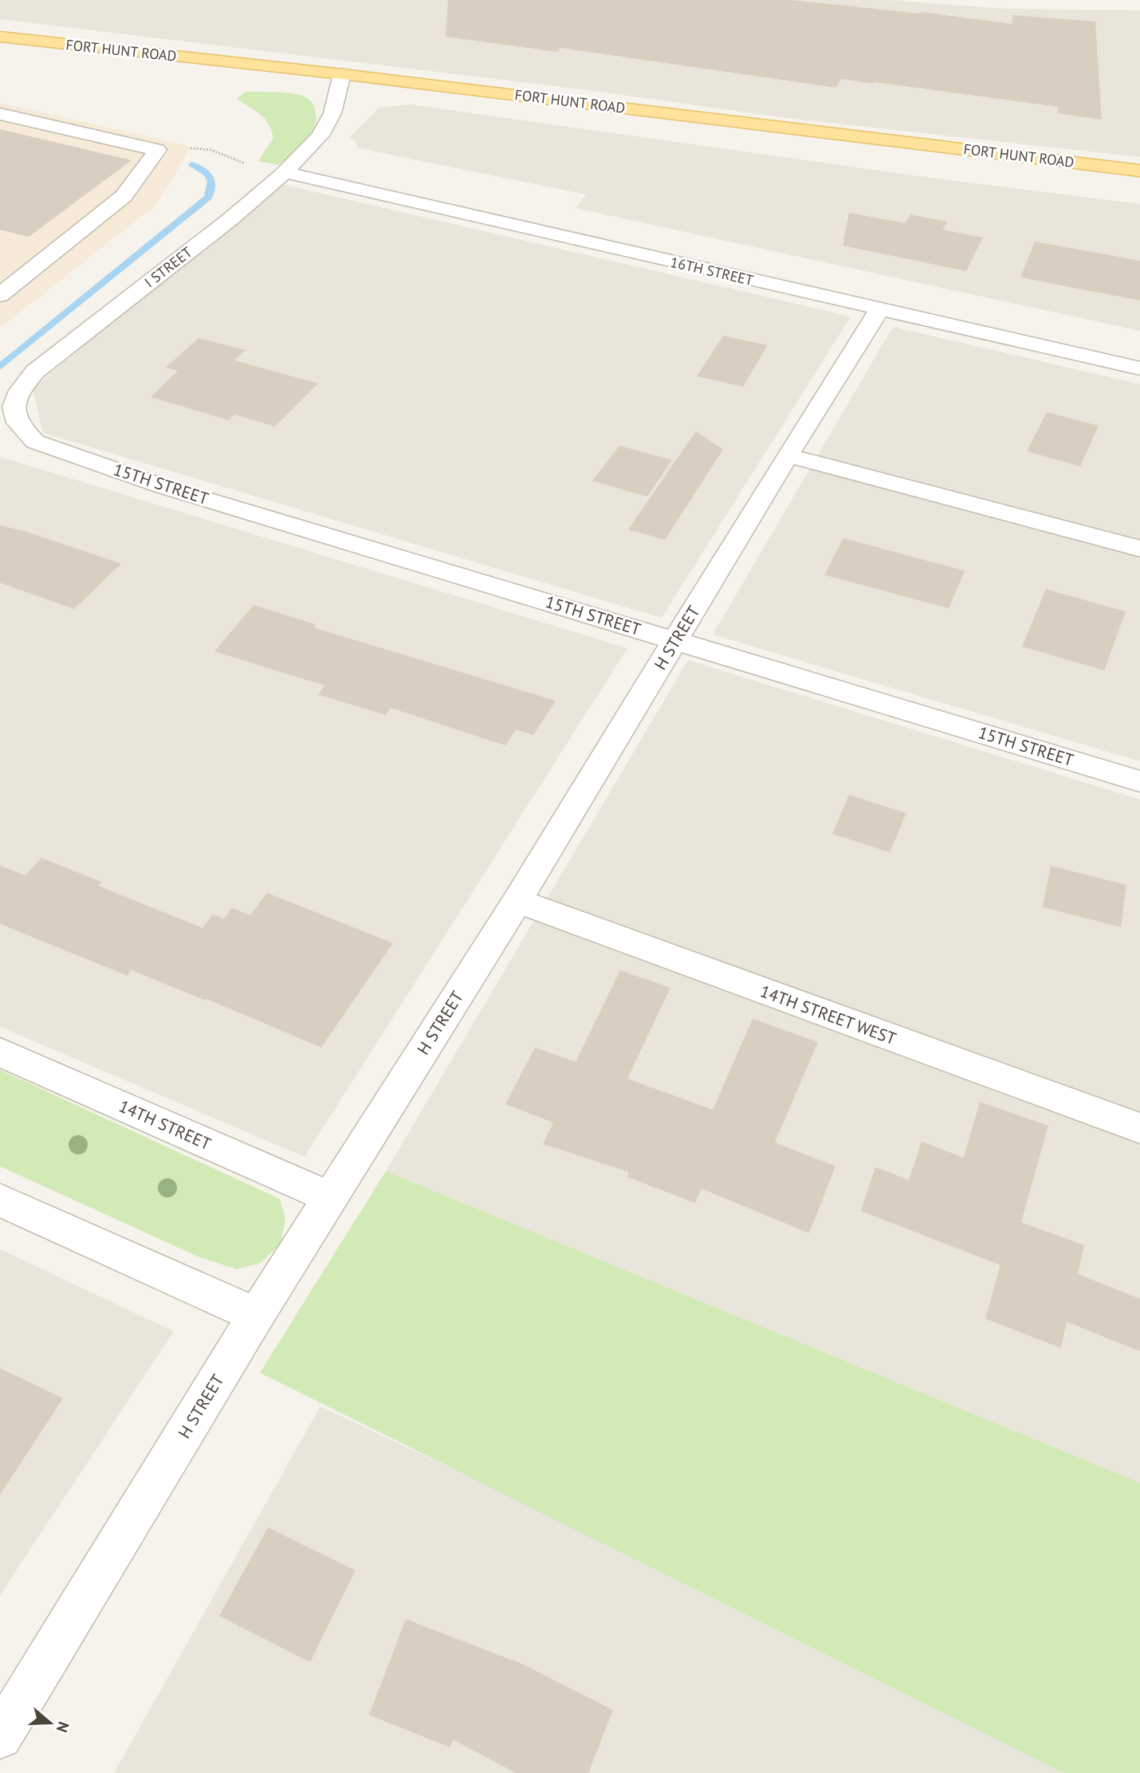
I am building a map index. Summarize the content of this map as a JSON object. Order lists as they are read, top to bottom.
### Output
{
  "streets": {
    "main road": ["FORT HUNT ROAD"],
    "street": [
      "I STREET",
      "16TH STREET",
      "15TH STREET",
      "H STREET",
      "14TH STREET WEST",
      "14TH STREET"
    ]
  },
  "crossings": [
    ["FORT HUNT ROAD", "I STREET"],
    ["I STREET", "16TH STREET"],
    ["I STREET", "15TH STREET"],
    ["16TH STREET", "H STREET"],
    ["15TH STREET", "H STREET"],
    ["H STREET", "14TH STREET WEST"],
    ["H STREET", "14TH STREET"]
  ],
  "north": "right"
}
